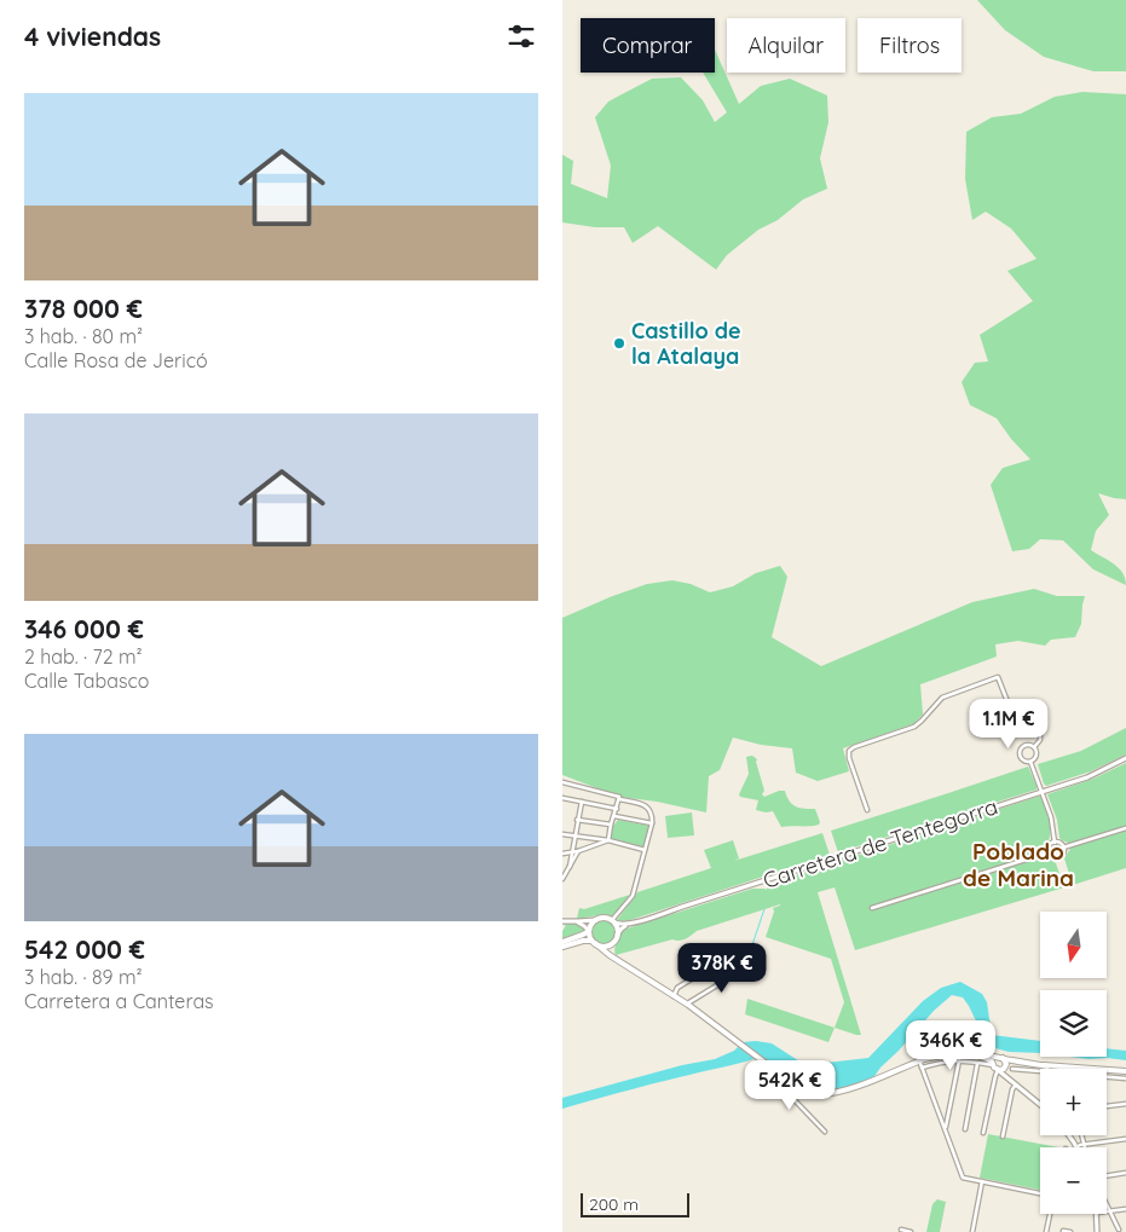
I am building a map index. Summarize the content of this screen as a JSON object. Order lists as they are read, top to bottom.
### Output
{
  "streets": {
    "main road": ["Carretera de Tentegorra"]
  },
  "districts": ["Poblado de Marina"],
  "places": ["Castillo de la Atalaya"],
  "scale_bar": "200 m",
  "north": "bottom",
  "page": {
    "heading": "4 viviendas",
    "chip": ["Comprar", "Alquilar", "Filtros"],
    "list": [
      {
        "name": "378 000 €",
        "note": "3 hab. · 80 m² · Calle Rosa de Jericó"
      },
      {
        "name": "346 000 €",
        "note": "2 hab. · 72 m² · Calle Tabasco"
      },
      {
        "name": "542 000 €",
        "note": "3 hab. · 89 m² · Carretera a Canteras"
      }
    ],
    "price": [
      "1.1M €",
      "378K €",
      "346K €",
      "542K €"
    ],
    "map_buttons": ["+", "−"],
    "scale": "200 m"
  }
}
